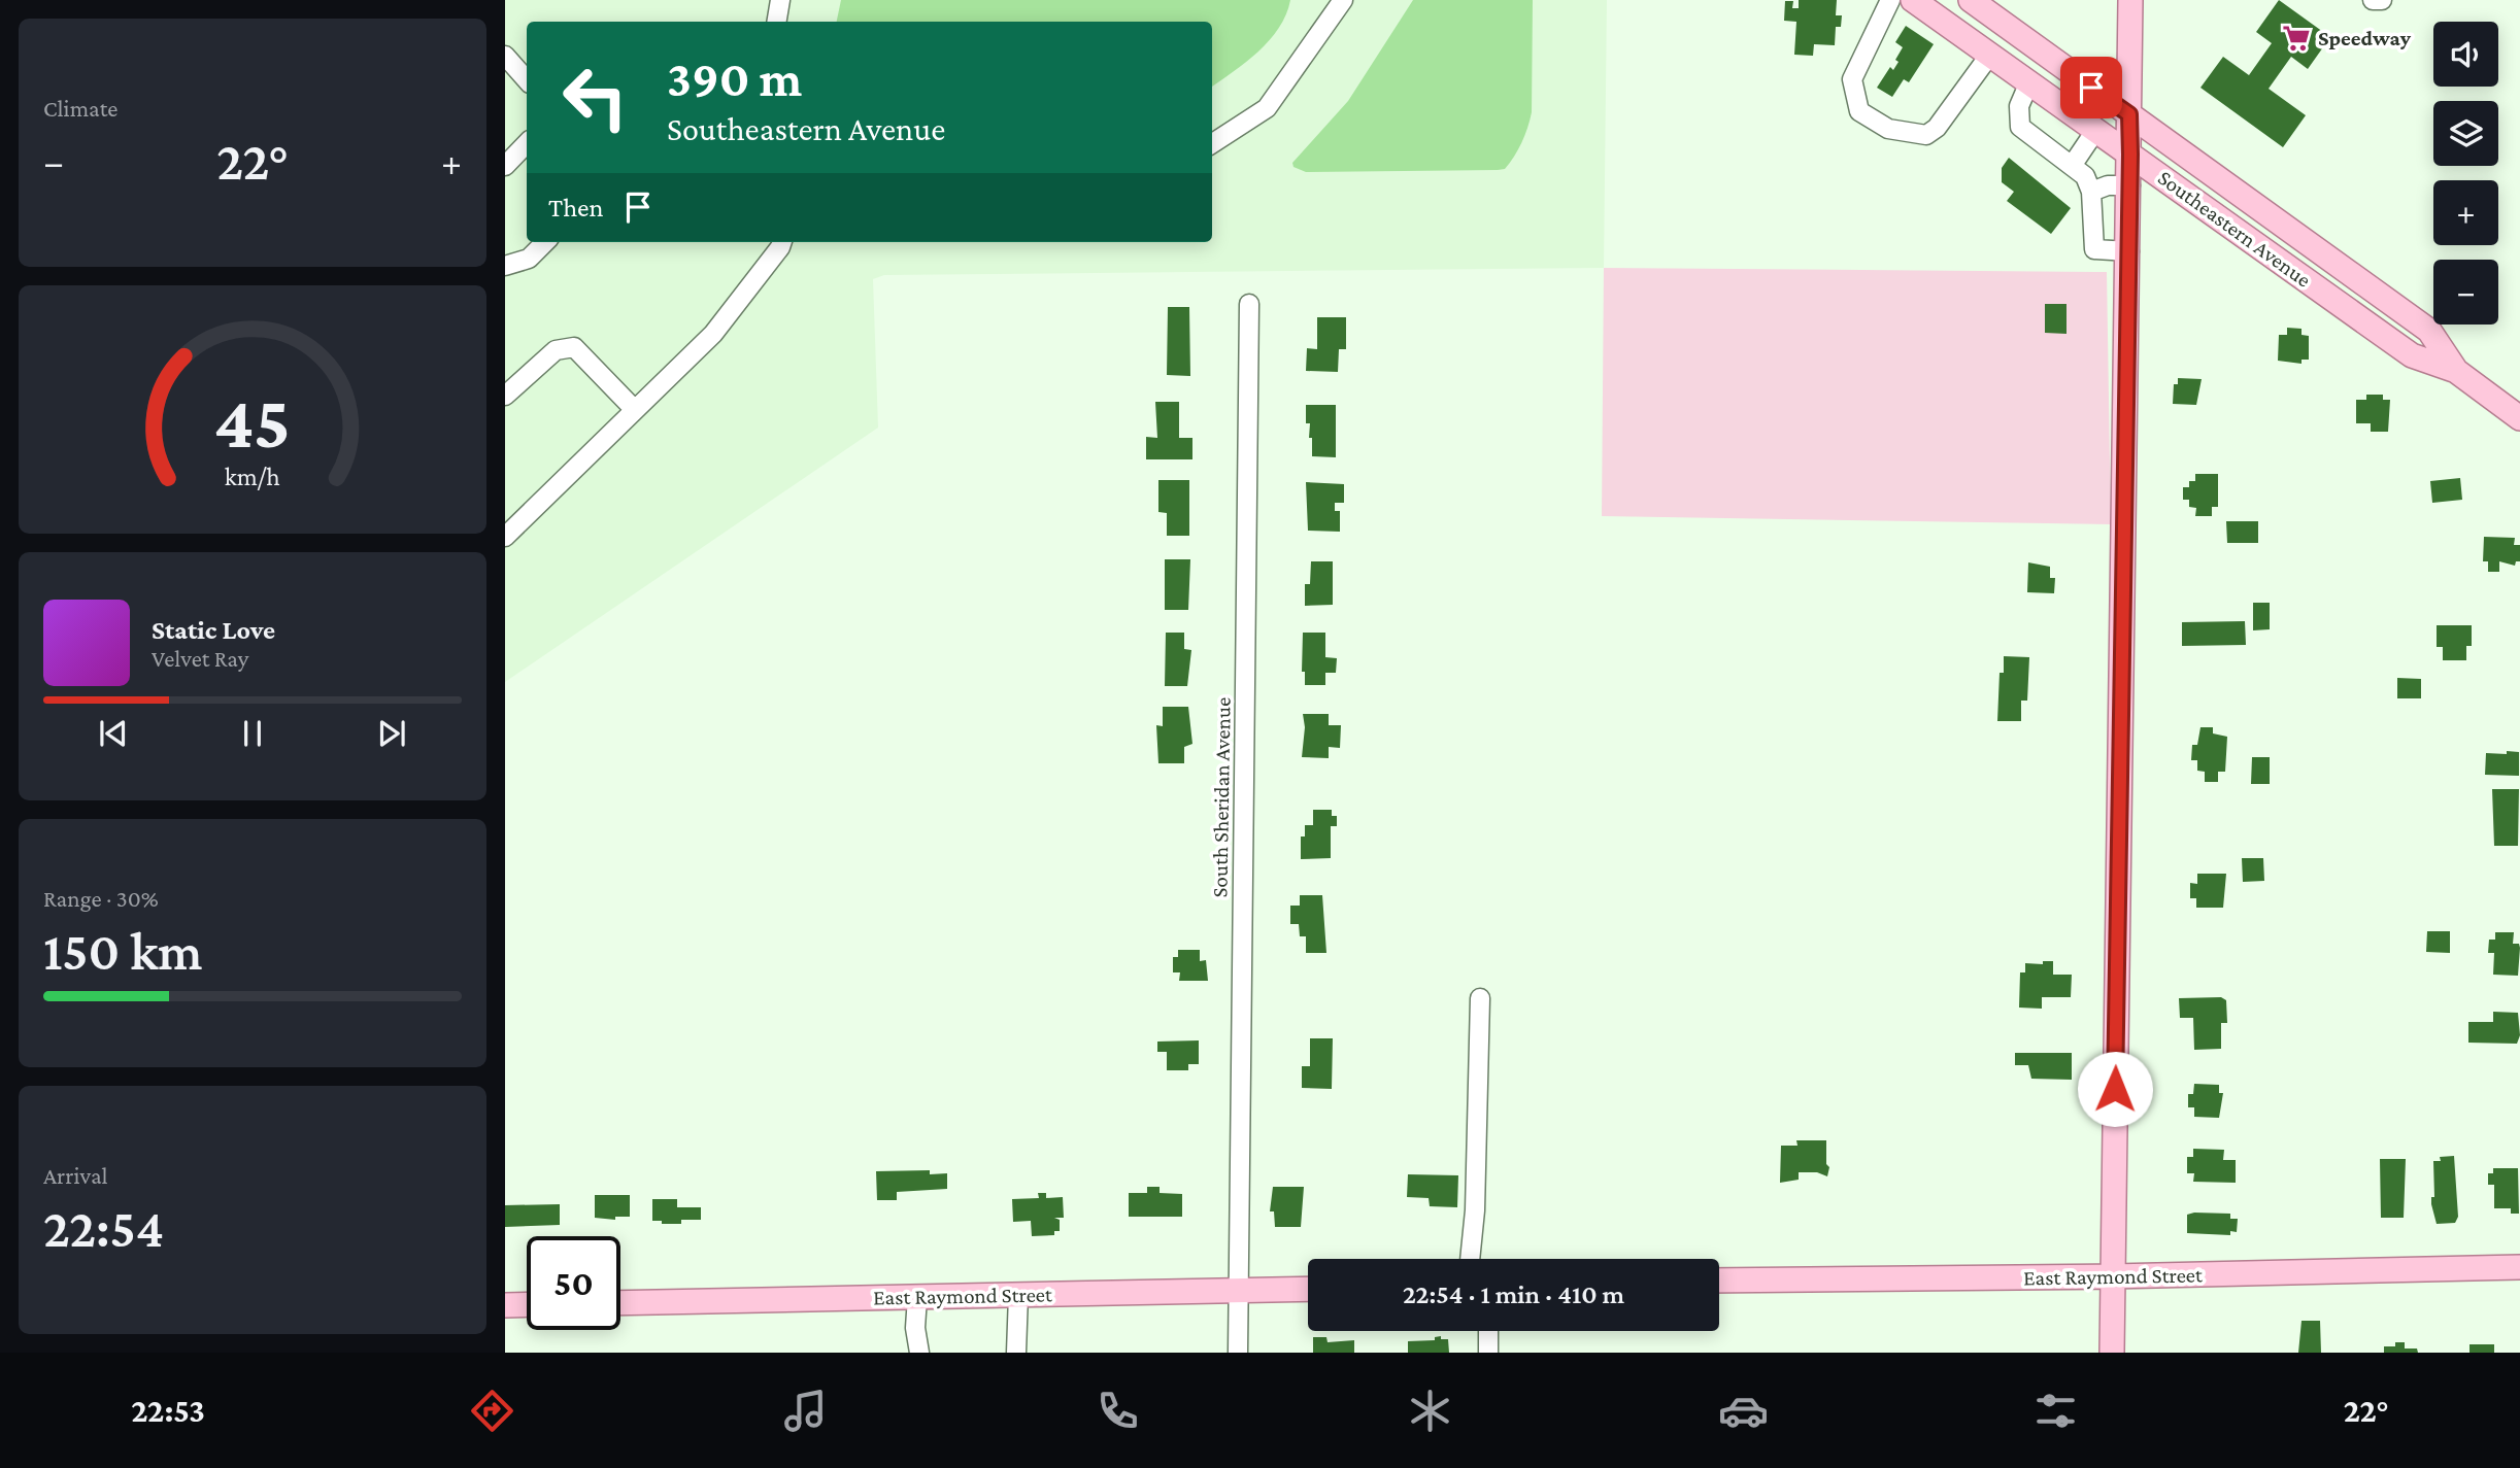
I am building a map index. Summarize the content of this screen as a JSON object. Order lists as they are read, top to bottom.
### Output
{
  "streets": {
    "main road": ["Southeastern Avenue", "East Raymond Street"],
    "street": ["South Sheridan Avenue"]
  },
  "crossings": [
    ["South Sheridan Avenue", "East Raymond Street"]
  ],
  "places": {
    "supermarket": ["Speedway"]
  },
  "page": {
    "tile": [
      "Climate",
      ["Range · 30%", "150 km"],
      ["Arrival", "22:54"]
    ],
    "map_buttons": ["+", "−"],
    "turn": ["390 m", "Southeastern Avenue"],
    "heat": ["−", "22°", "+"],
    "then": "Then",
    "song": ["Static Love", "Velvet Ray"],
    "limit": "50",
    "trip": "22:54 · 1 min · 410 m",
    "tabs": ["22:53", "22°"],
    "gauge": ["45", "km/h"]
  }
}
